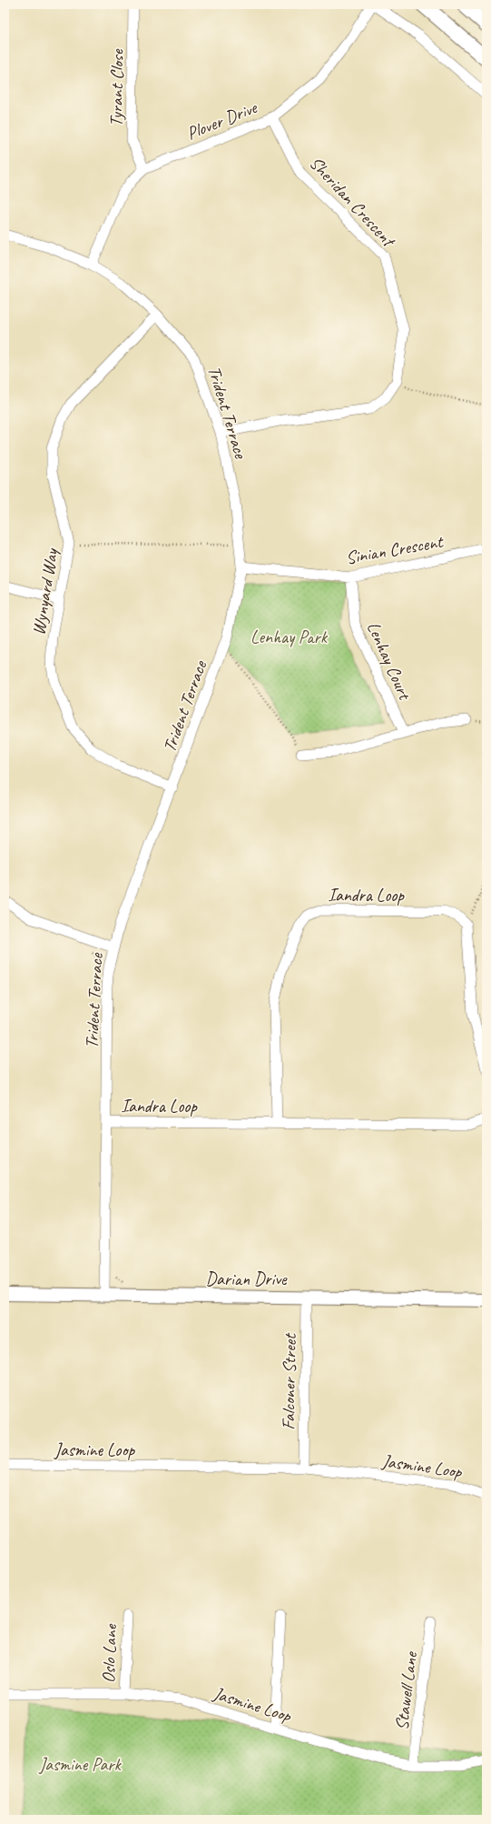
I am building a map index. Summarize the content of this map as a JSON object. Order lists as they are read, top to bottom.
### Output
{
  "streets": {
    "street": [
      "Tyrant Close",
      "Plover Drive",
      "Sheridan Crescent",
      "Trident Terrace",
      "Sinian Crescent",
      "Wynyard Way",
      "Lenhay Court",
      "Iandra Loop",
      "Darian Drive",
      "Falconer Street",
      "Jasmine Loop",
      "Oslo Lane",
      "Stawell Lane"
    ]
  },
  "crossings": [
    ["Tyrant Close", "Plover Drive"],
    ["Plover Drive", "Sheridan Crescent"],
    ["Plover Drive", "Trident Terrace"],
    ["Sheridan Crescent", "Trident Terrace"],
    ["Trident Terrace", "Sinian Crescent"],
    ["Trident Terrace", "Wynyard Way"],
    ["Trident Terrace", "Iandra Loop"],
    ["Trident Terrace", "Darian Drive"],
    ["Sinian Crescent", "Lenhay Court"],
    ["Darian Drive", "Falconer Street"],
    ["Falconer Street", "Jasmine Loop"],
    ["Jasmine Loop", "Oslo Lane"],
    ["Jasmine Loop", "Stawell Lane"]
  ],
  "parks": ["Lenhay Park", "Jasmine Park"]
}
